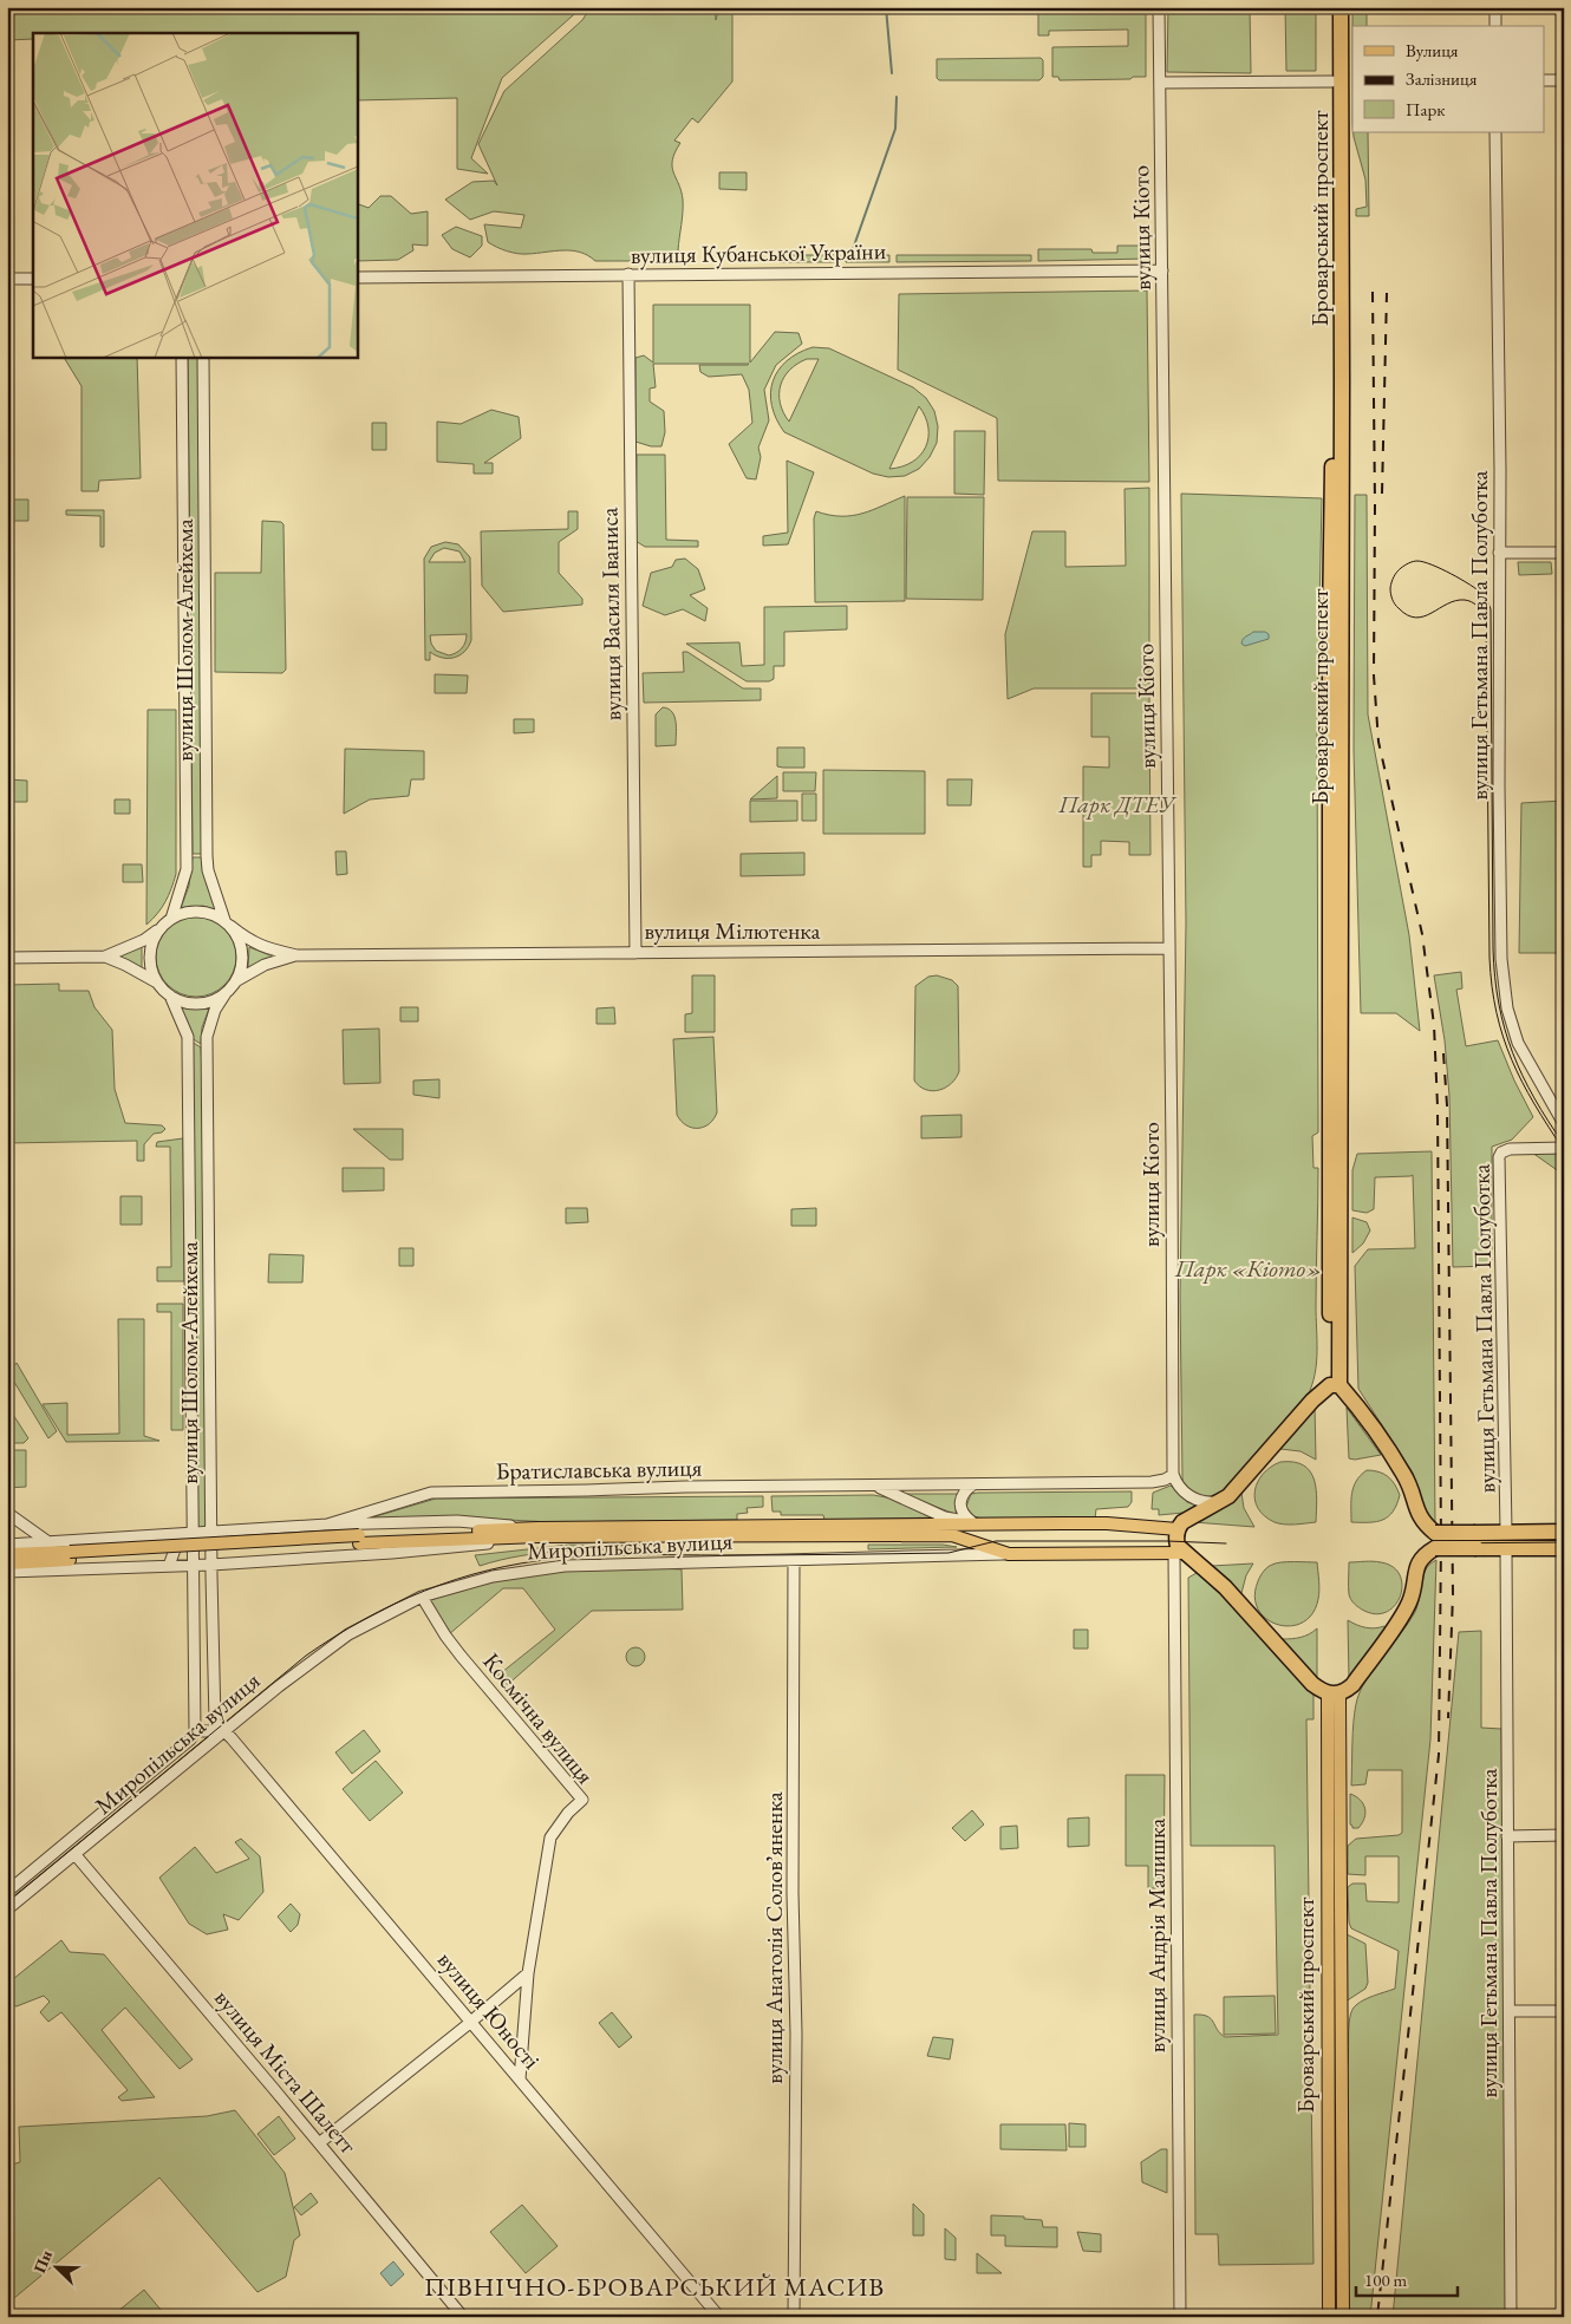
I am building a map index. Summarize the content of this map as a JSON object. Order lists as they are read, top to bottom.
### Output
{
  "streets": {
    "highway": ["Броварський проспект"],
    "main road": ["Братиславська вулиця", "Миропільська вулиця"],
    "street": [
      "вулиця Кіото",
      "вулиця Кубанської України",
      "вулиця Василя Іваниса",
      "вулиця Гетьмана Павла Полуботка",
      "вулиця Шолом-Алейхема",
      "вулиця Мілютенка",
      "Космічна вулиця",
      "вулиця Андрія Малишка",
      "вулиця Анатолія Соловʼяненка",
      "вулиця Юності",
      "вулиця Міста Шалетт"
    ]
  },
  "crossings": [
    ["вулиця Кіото", "вулиця Кубанської України"],
    ["вулиця Кіото", "вулиця Мілютенка"],
    ["вулиця Кіото", "Братиславська вулиця"],
    ["вулиця Кубанської України", "вулиця Василя Іваниса"],
    ["вулиця Василя Іваниса", "вулиця Мілютенка"],
    ["вулиця Шолом-Алейхема", "вулиця Мілютенка"],
    ["вулиця Шолом-Алейхема", "Братиславська вулиця"],
    ["вулиця Шолом-Алейхема", "Миропільська вулиця"],
    ["вулиця Шолом-Алейхема", "вулиця Юності"],
    ["Братиславська вулиця", "Миропільська вулиця"],
    ["Миропільська вулиця", "Космічна вулиця"],
    ["Миропільська вулиця", "вулиця Андрія Малишка"],
    ["Миропільська вулиця", "вулиця Анатолія Соловʼяненка"],
    ["Миропільська вулиця", "вулиця Юності"],
    ["Миропільська вулиця", "вулиця Міста Шалетт"],
    ["Космічна вулиця", "вулиця Юності"]
  ],
  "districts": ["ПІВНІЧНО-БРОВАРСЬКИЙ МАСИВ"],
  "parks": ["Парк ДТЕУ", "Парк «Кіото»"],
  "legend": ["Вулиця", "Залізниця", "Парк"],
  "scale_bar": "100 m",
  "north": "top left"
}
